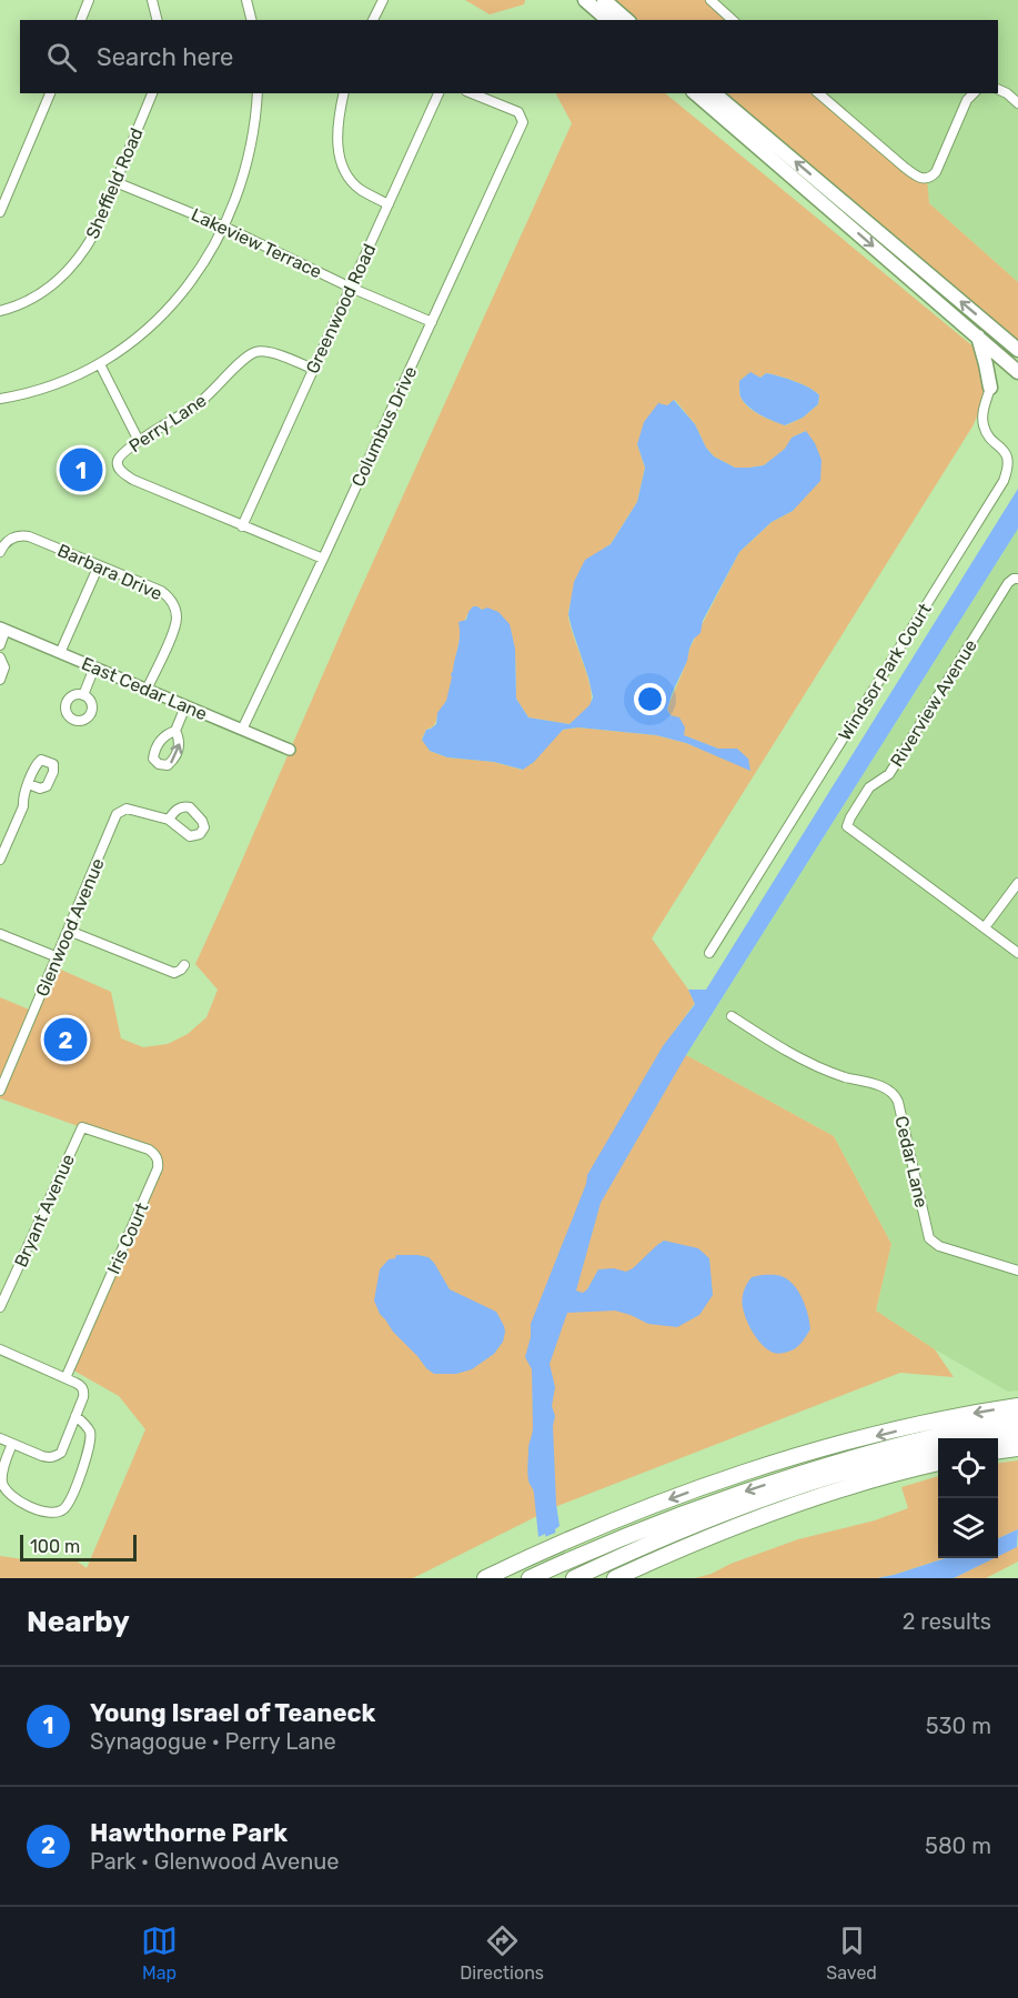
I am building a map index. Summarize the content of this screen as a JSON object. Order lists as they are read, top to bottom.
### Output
{
  "streets": {
    "street": [
      "Sheffield Road",
      "Lakeview Terrace",
      "Greenwood Road",
      "Perry Lane",
      "Columbus Drive",
      "Barbara Drive",
      "Windsor Park Court",
      "East Cedar Lane",
      "Riverview Avenue",
      "Glenwood Avenue",
      "Cedar Lane",
      "Bryant Avenue",
      "Iris Court"
    ]
  },
  "crossings": [
    ["Sheffield Road", "Lakeview Terrace"],
    ["Lakeview Terrace", "Greenwood Road"],
    ["Lakeview Terrace", "Columbus Drive"],
    ["Greenwood Road", "Perry Lane"],
    ["Perry Lane", "Columbus Drive"],
    ["Columbus Drive", "East Cedar Lane"],
    ["Barbara Drive", "East Cedar Lane"],
    ["Bryant Avenue", "Iris Court"]
  ],
  "scale_bar": "100 m",
  "page": {
    "search": "Search here",
    "pins": ["1", "2"],
    "scale": "100 m",
    "heading": ["Nearby", "2 results"],
    "list": [
      {
        "mark": "1",
        "name": "Young Israel of Teaneck",
        "note": "Synagogue · Perry Lane",
        "value": "530 m"
      },
      {
        "mark": "2",
        "name": "Hawthorne Park",
        "note": "Park · Glenwood Avenue",
        "value": "580 m"
      }
    ],
    "nav": ["Map", "Directions", "Saved"]
  }
}
